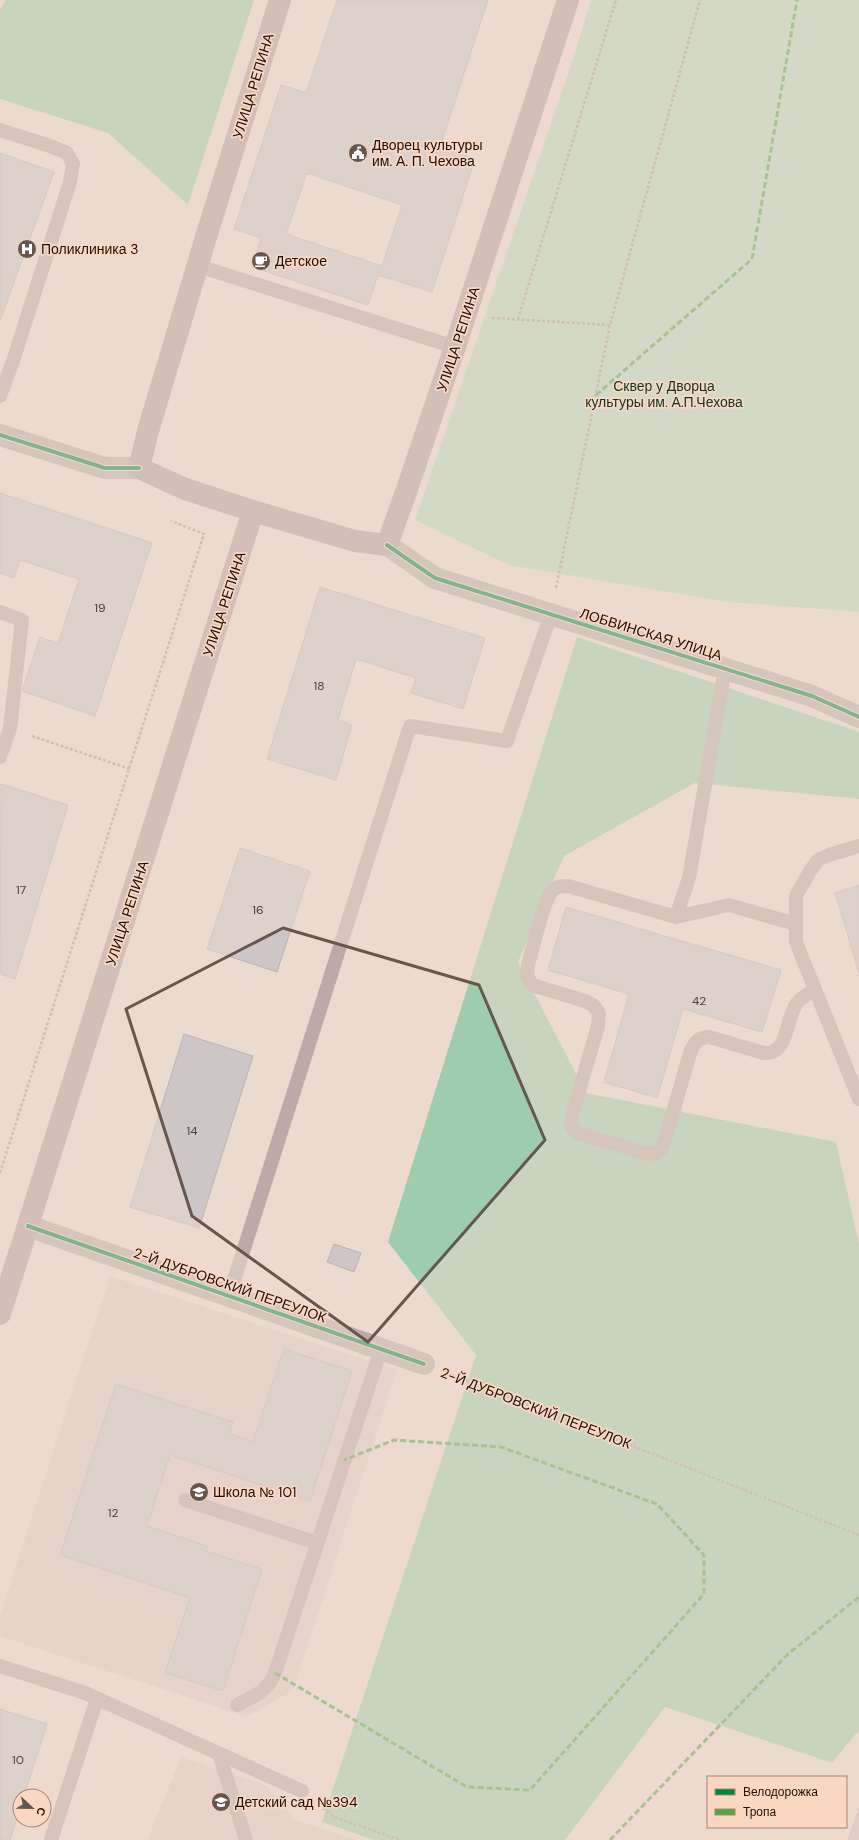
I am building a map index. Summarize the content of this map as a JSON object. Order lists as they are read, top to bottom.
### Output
{
  "streets": {
    "main road": ["УЛИЦА РЕПИНА"],
    "street": ["ЛОБВИНСКАЯ УЛИЦА", "2-Й ДУБРОВСКИЙ ПЕРЕУЛОК"]
  },
  "crossings": [
    ["УЛИЦА РЕПИНА", "ЛОБВИНСКАЯ УЛИЦА"],
    ["УЛИЦА РЕПИНА", "2-Й ДУБРОВСКИЙ ПЕРЕУЛОК"]
  ],
  "parks": ["Сквер у Дворца культуры им. А.П.Чехова"],
  "places": {
    "public building": ["Дворец культуры им. А. П. Чехова"],
    "hospital": ["Поликлиника 3"],
    "cafe": ["Детское"],
    "school or university": ["Школа № 101", "Детский сад №394"]
  },
  "house_numbers": [
    "19",
    "18",
    "17",
    "16",
    "42",
    "14",
    "12",
    "10"
  ],
  "legend": ["Велодорожка", "Тропа"],
  "north": "right"
}
